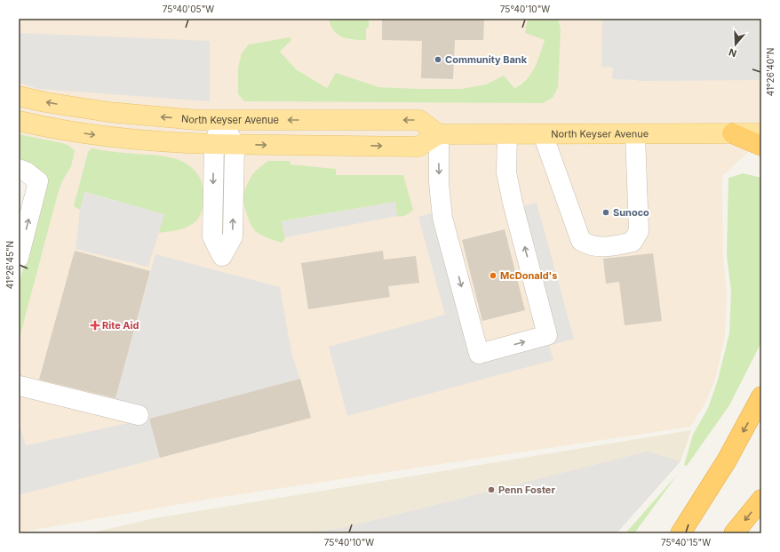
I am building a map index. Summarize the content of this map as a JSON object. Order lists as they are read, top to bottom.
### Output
{
  "streets": {
    "main road": ["North Keyser Avenue"]
  },
  "places": {
    "other": [
      "Community Bank",
      "Sunoco",
      "McDonald's",
      "Penn Foster"
    ],
    "health": ["Rite Aid"]
  },
  "north": "bottom",
  "coordinates": [
    "75°40'05\"W",
    "75°40'10\"W",
    "41°26'40\"N",
    "41°26'45\"N",
    "75°40'15\"W"
  ]
}
